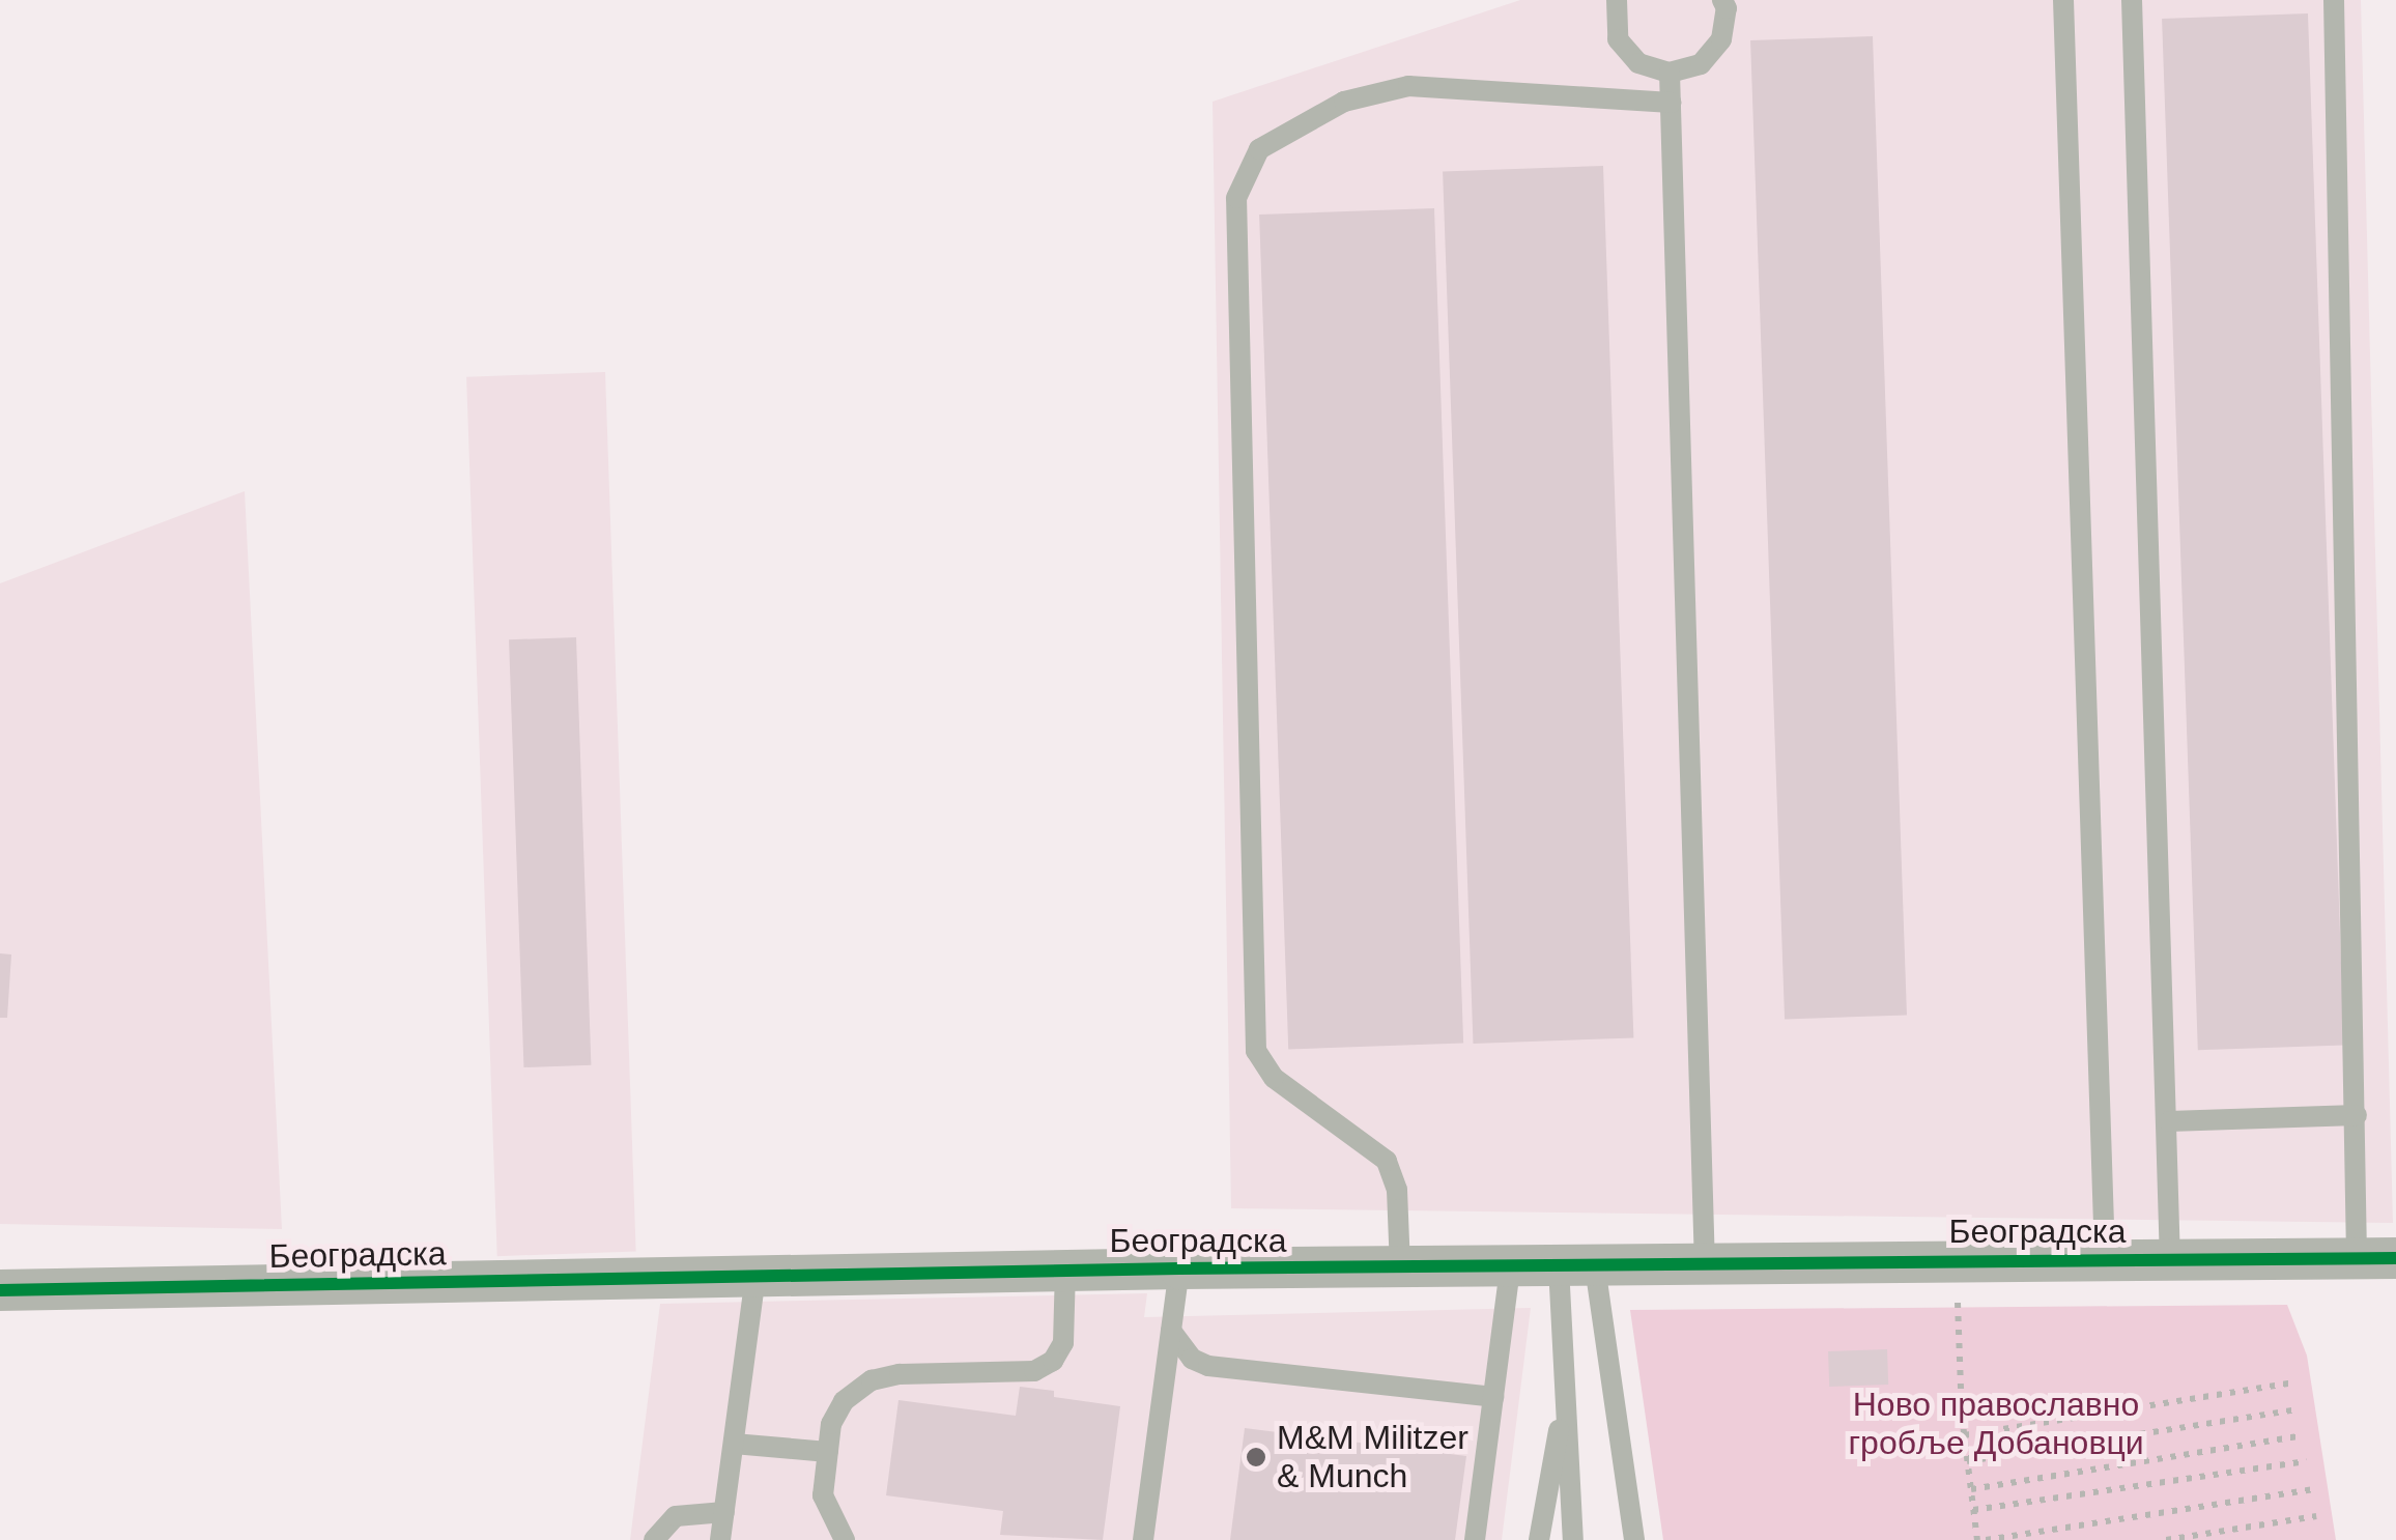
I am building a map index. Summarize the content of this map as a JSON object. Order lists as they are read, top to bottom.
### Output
{
  "streets": {
    "street": ["Београдска"]
  },
  "parks": ["Ново православно гробље Добановци"],
  "places": ["M&M Militzer & Munch"]
}
